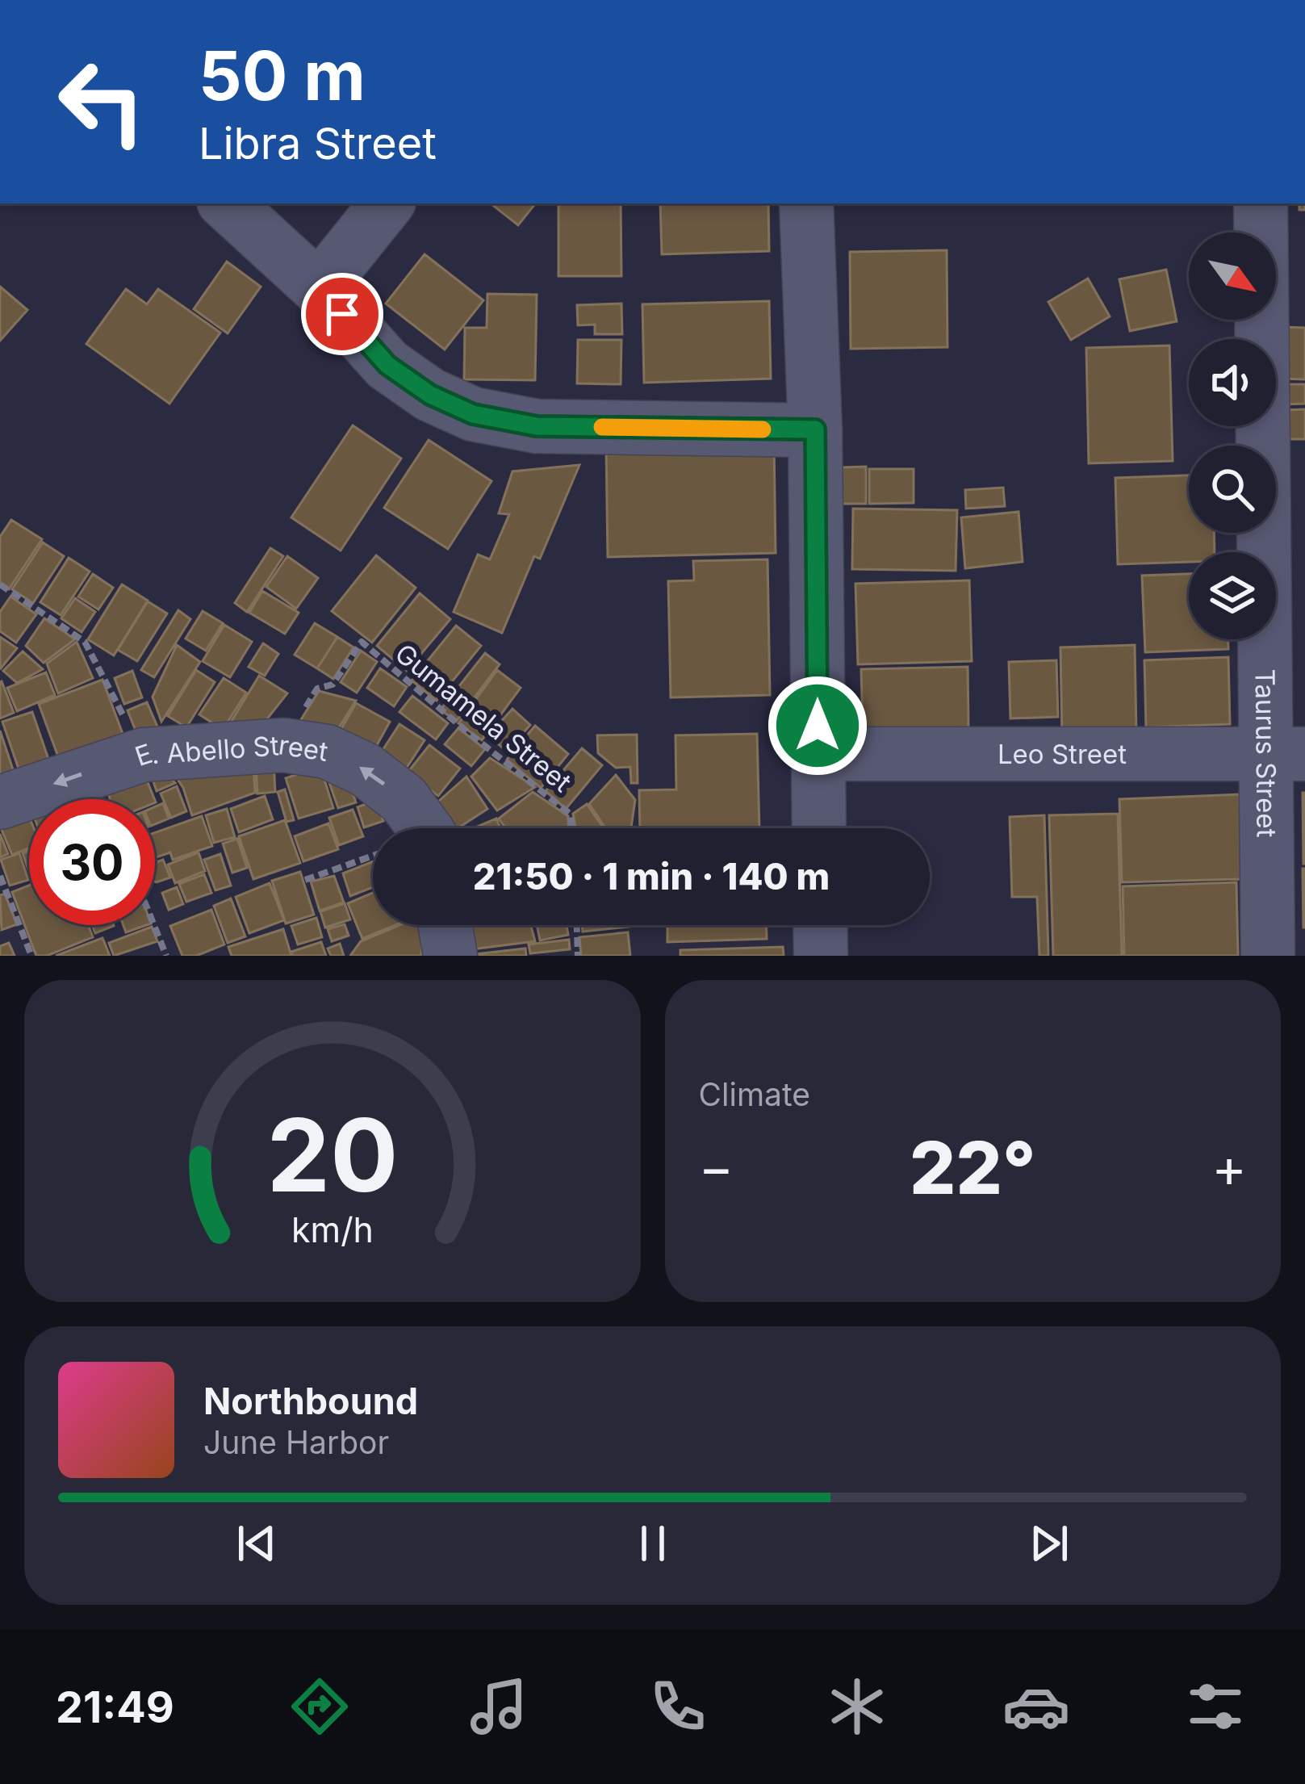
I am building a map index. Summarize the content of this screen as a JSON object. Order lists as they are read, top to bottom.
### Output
{
  "streets": {
    "street": ["Taurus Street", "Leo Street", "E. Abello Street"],
    "path": ["Gumamela Street"]
  },
  "crossings": [
    ["Gumamela Street", "E. Abello Street"],
    ["Taurus Street", "Leo Street"]
  ],
  "north": "bottom right",
  "page": {
    "turn": ["50 m", "Libra Street"],
    "limit": "30",
    "trip": "21:50 · 1 min · 140 m",
    "tile": "Climate",
    "heat": ["−", "22°", "+"],
    "song": ["Northbound", "June Harbor"],
    "tabs": "21:49",
    "gauge": ["20", "km/h"]
  }
}
